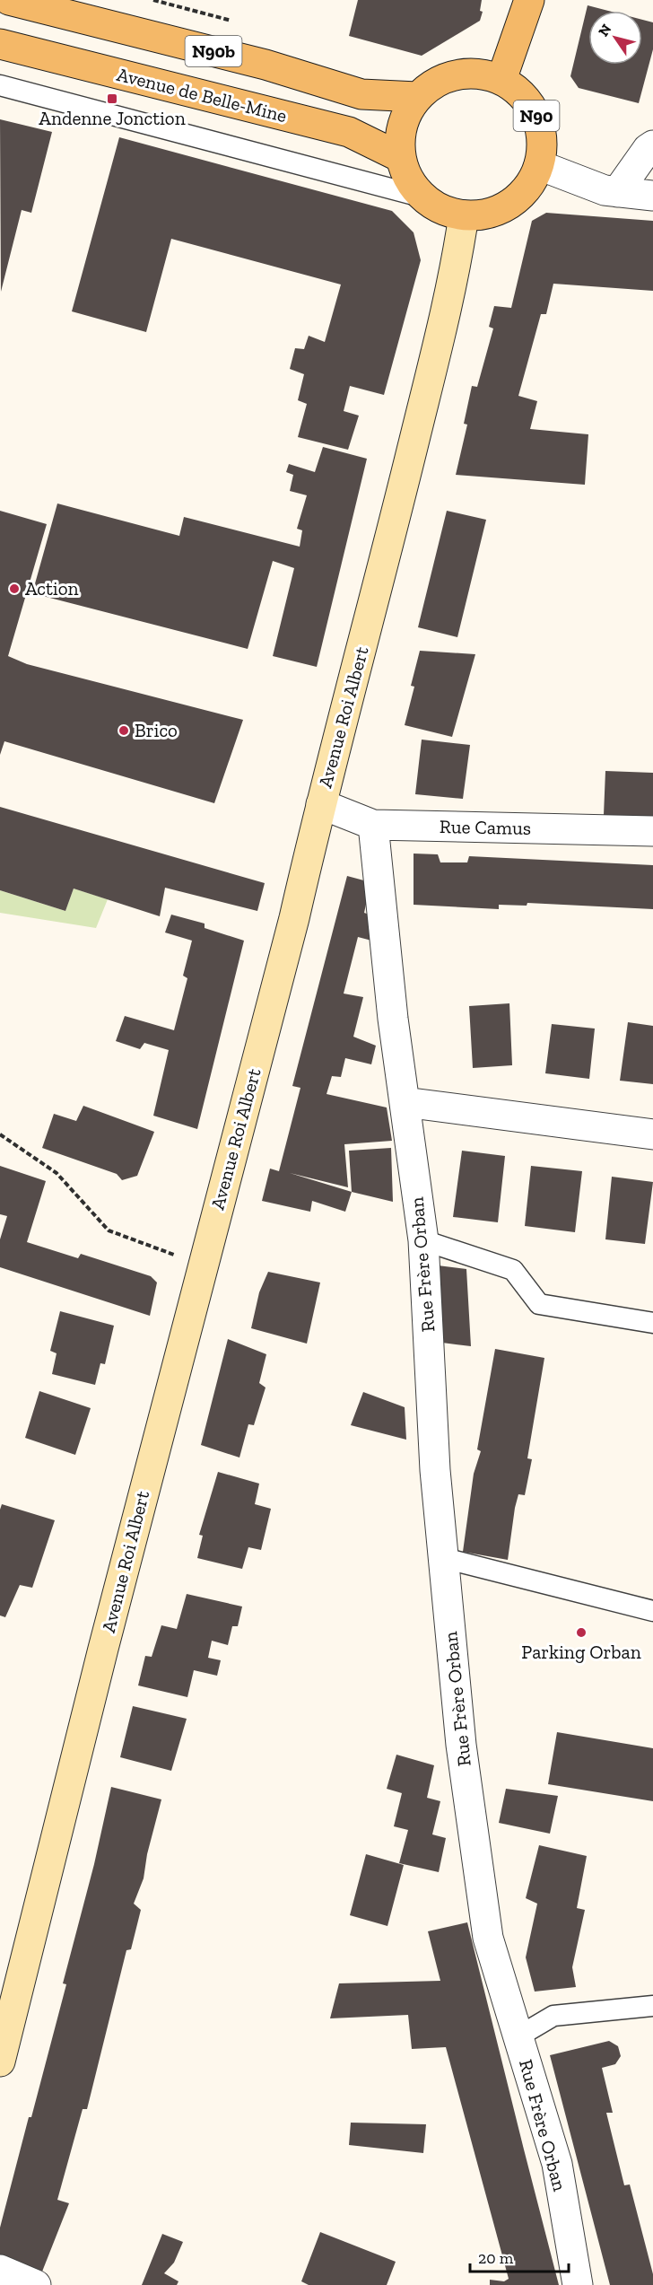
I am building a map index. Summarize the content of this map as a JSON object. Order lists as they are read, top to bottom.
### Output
{
  "streets": {
    "main road": [
      "N90b",
      "Avenue de Belle-Mine",
      "N90",
      "Avenue Roi Albert"
    ],
    "street": ["Rue Camus", "Rue Frère Orban"]
  },
  "crossings": [
    ["N90b", "Avenue de Belle-Mine"],
    ["N90b", "N90"],
    ["N90b", "Avenue Roi Albert"],
    ["Avenue de Belle-Mine", "N90"],
    ["Avenue de Belle-Mine", "Avenue Roi Albert"],
    ["N90", "Avenue Roi Albert"],
    ["Avenue Roi Albert", "Rue Camus"],
    ["Rue Camus", "Rue Frère Orban"]
  ],
  "places": {
    "transit": ["Andenne Jonction"],
    "other": ["Action", "Brico", "Parking Orban"]
  },
  "scale_bar": "20 m",
  "north": "top left"
}
